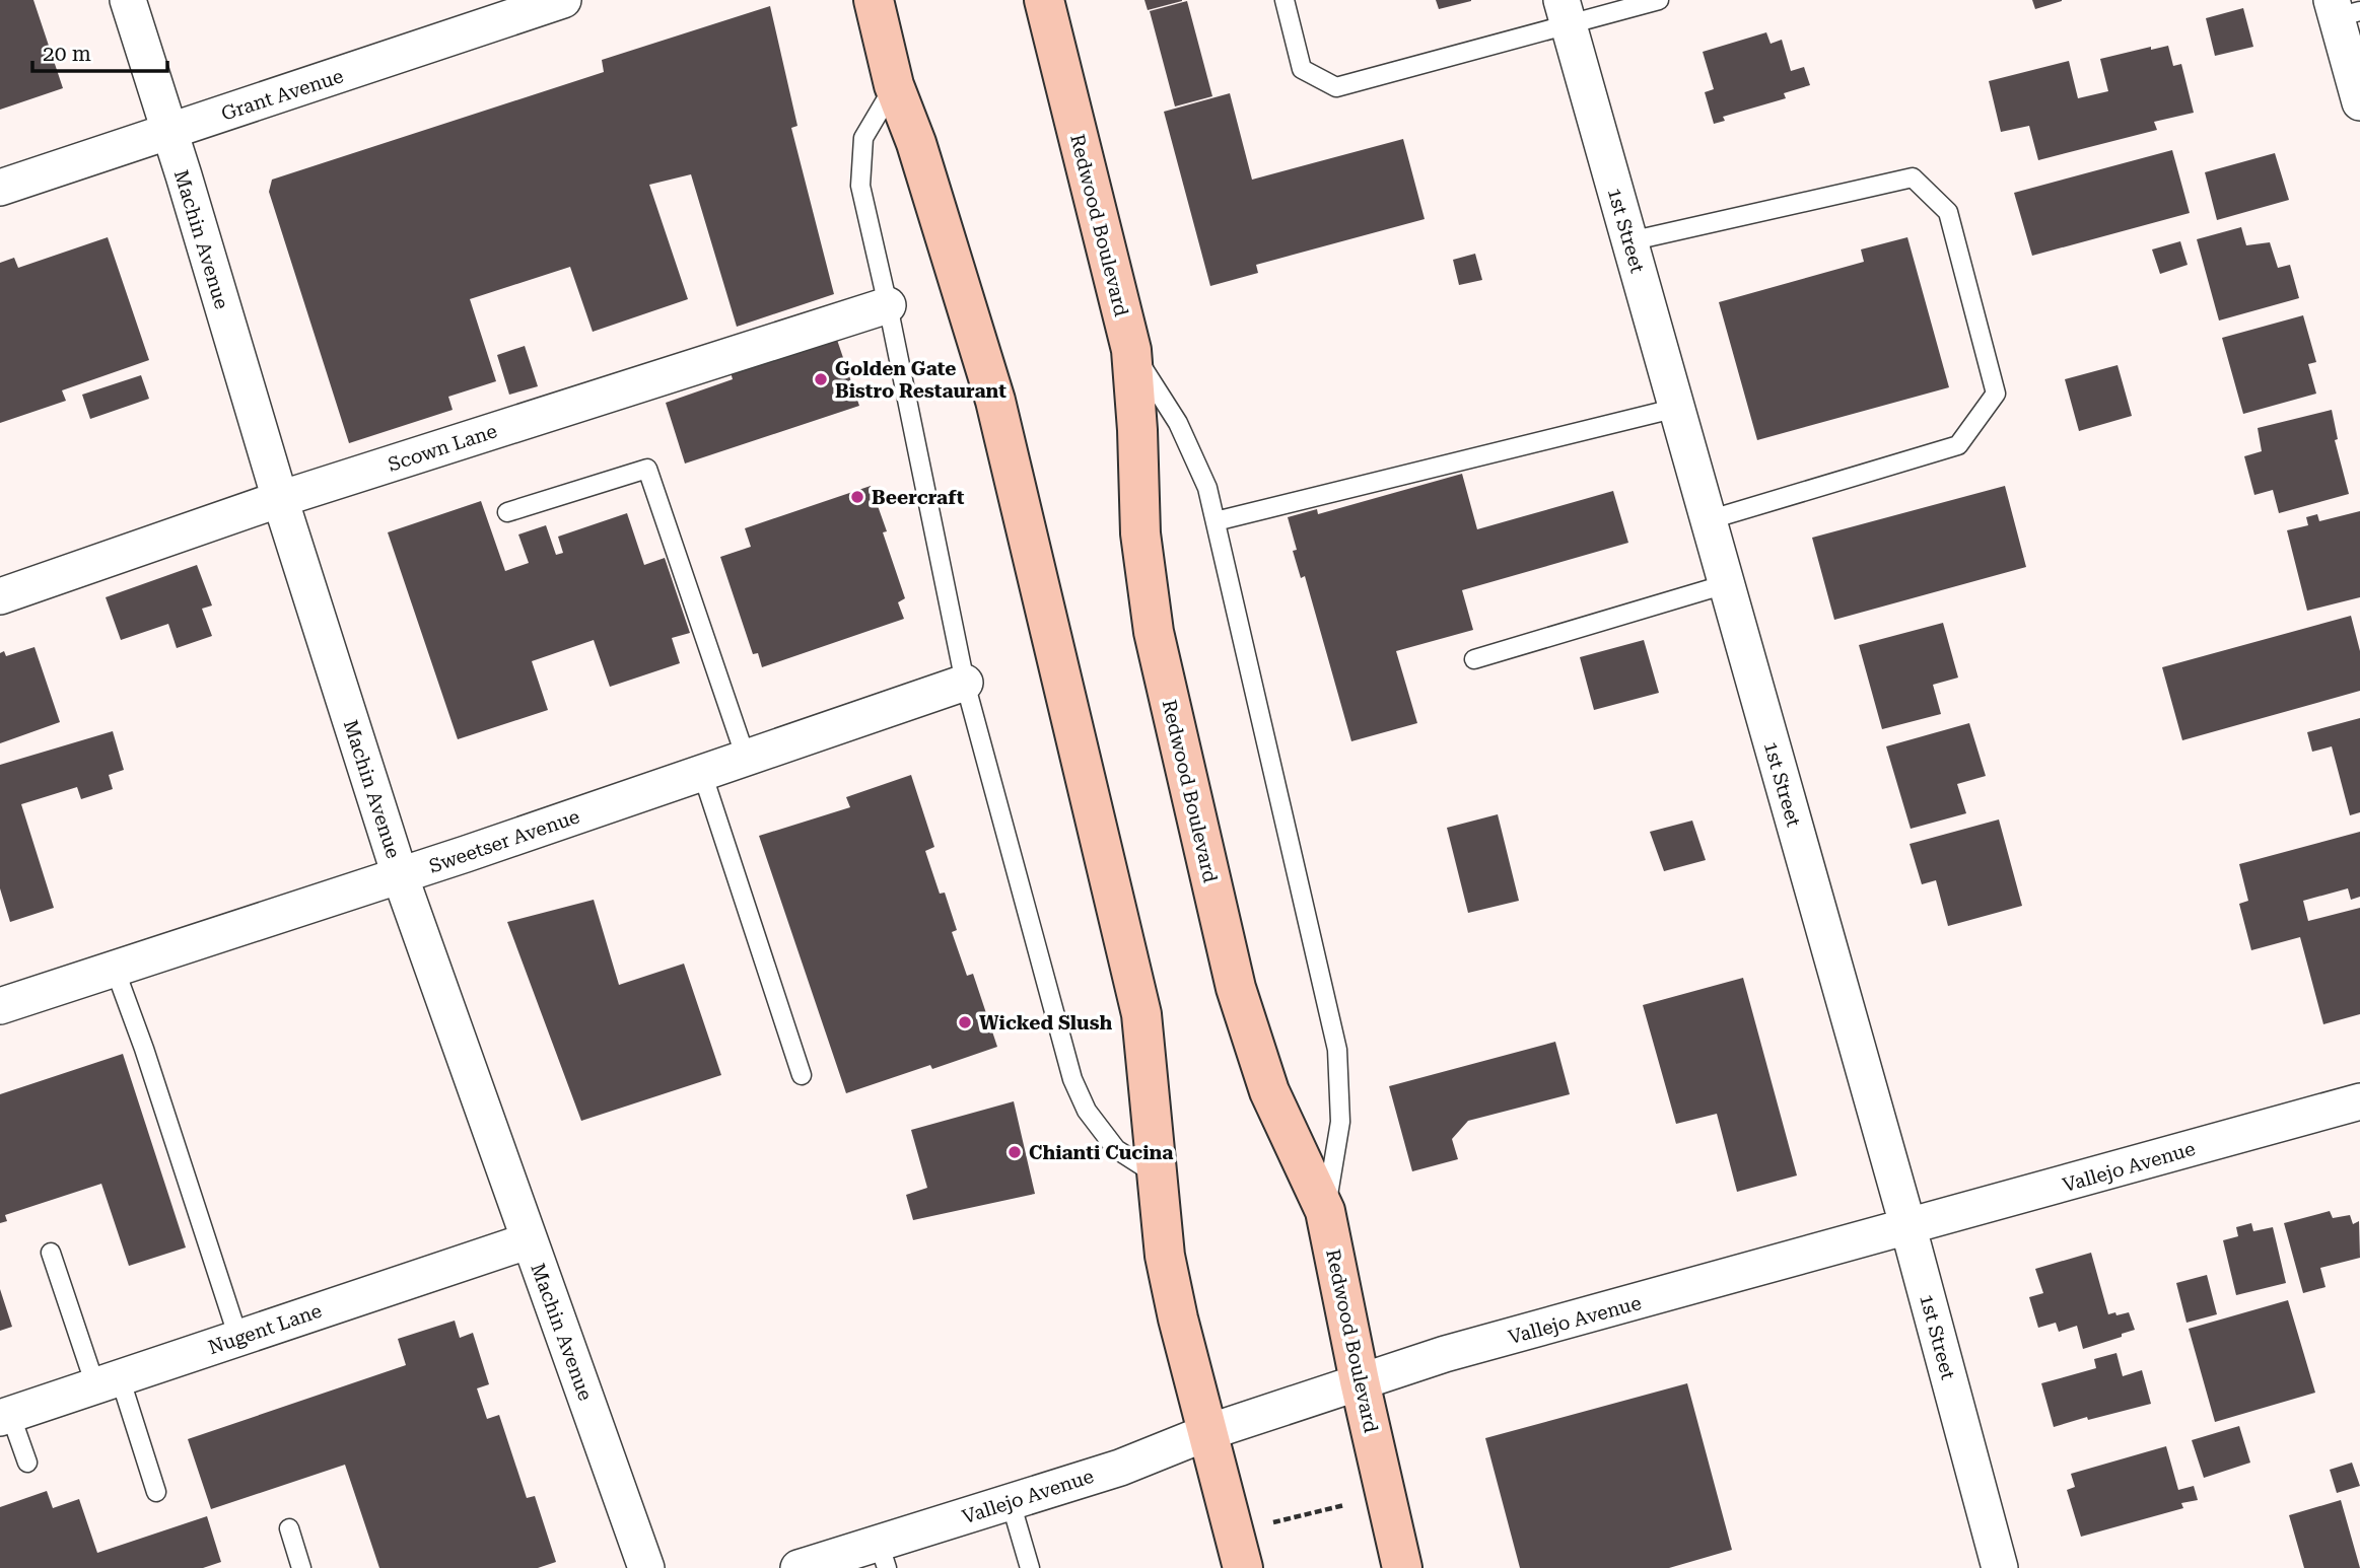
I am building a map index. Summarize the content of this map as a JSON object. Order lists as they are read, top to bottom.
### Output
{
  "streets": {
    "main road": ["Redwood Boulevard"],
    "street": [
      "Grant Avenue",
      "1st Street",
      "Machin Avenue",
      "Scown Lane",
      "Sweetser Avenue",
      "Vallejo Avenue",
      "Nugent Lane"
    ]
  },
  "crossings": [
    ["Grant Avenue", "Machin Avenue"],
    ["Redwood Boulevard", "Vallejo Avenue"],
    ["1st Street", "Vallejo Avenue"],
    ["Machin Avenue", "Scown Lane"],
    ["Machin Avenue", "Sweetser Avenue"],
    ["Machin Avenue", "Nugent Lane"]
  ],
  "places": [
    "Golden Gate Bistro Restaurant",
    "Beercraft",
    "Wicked Slush",
    "Chianti Cucina"
  ],
  "scale_bar": "20 m"
}
